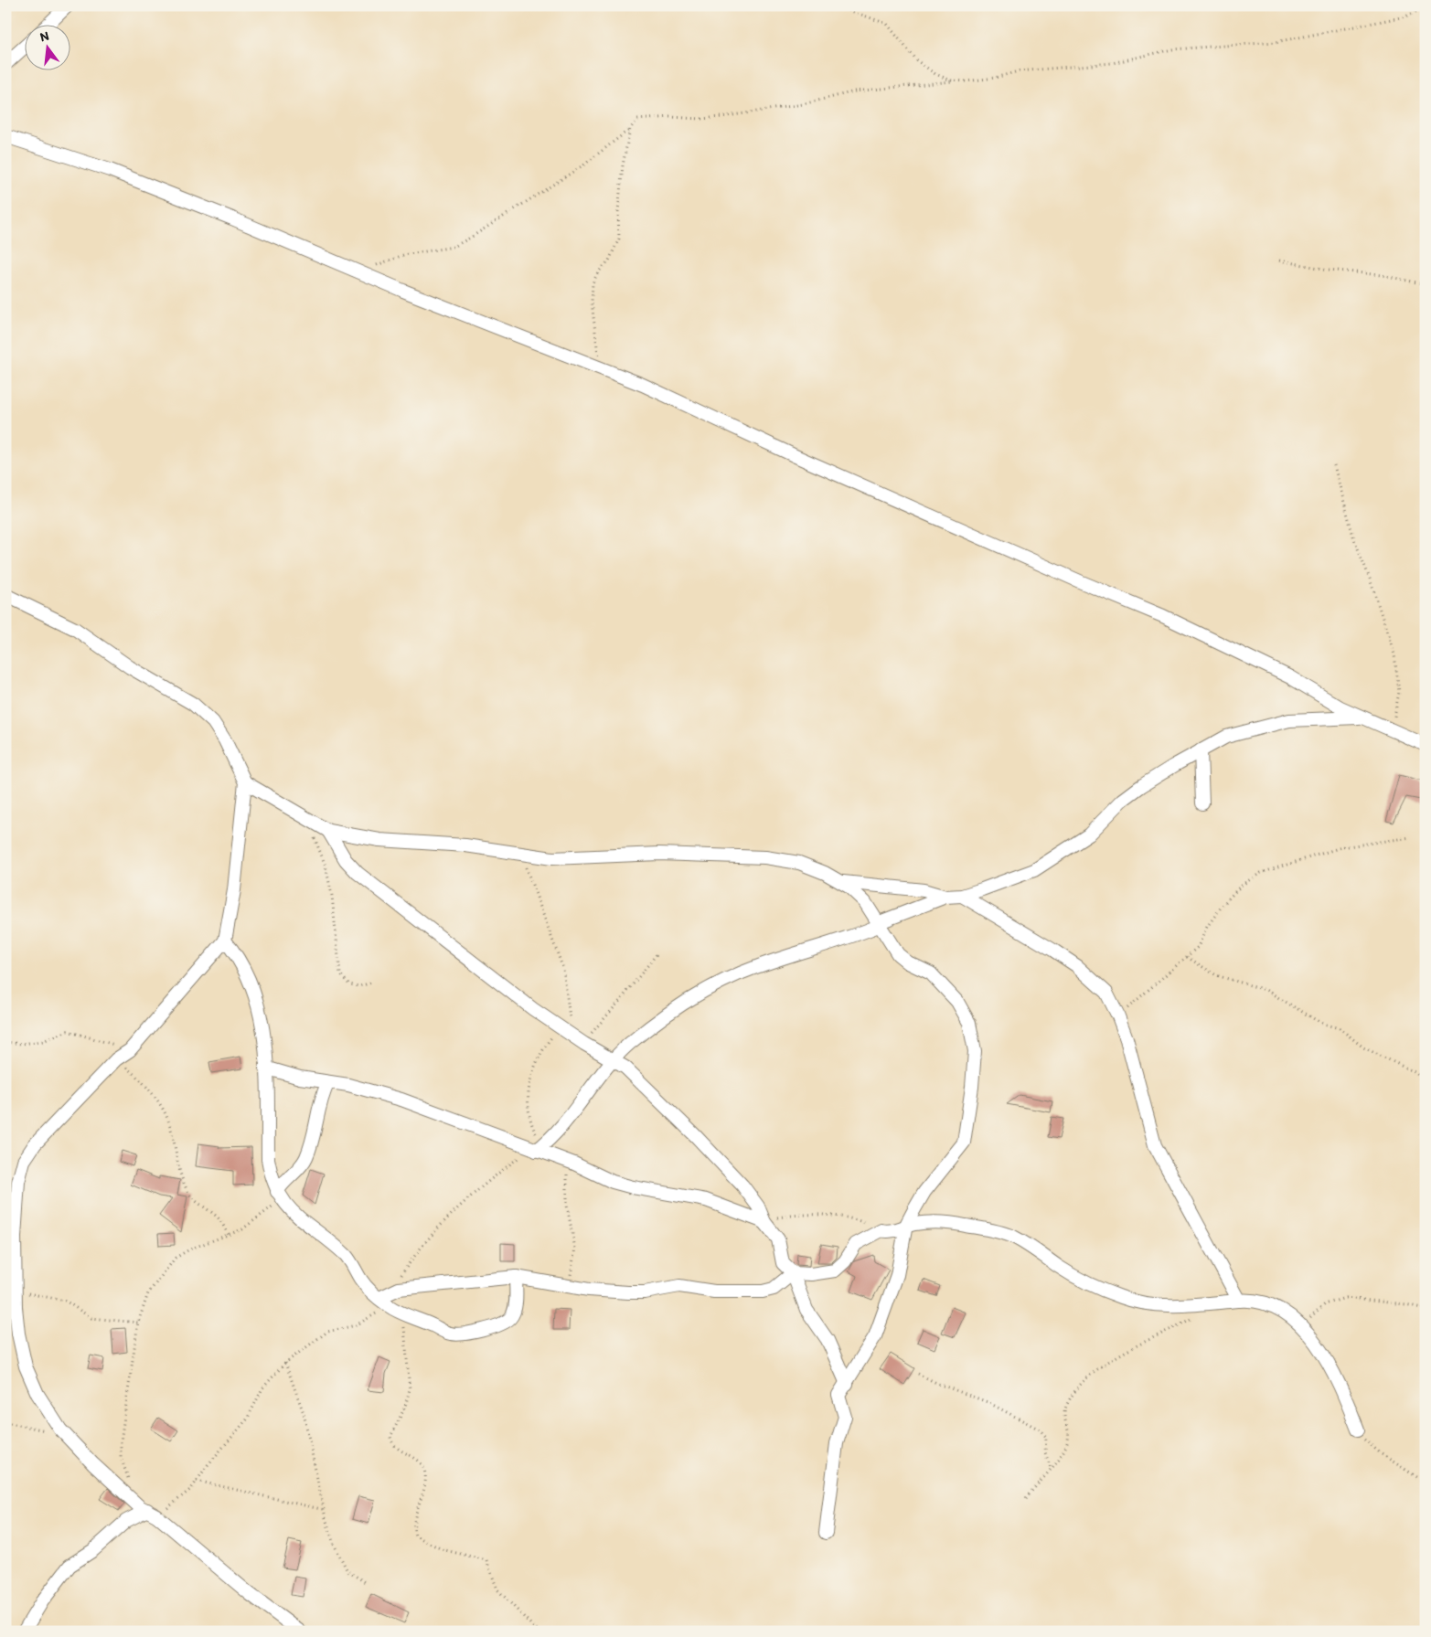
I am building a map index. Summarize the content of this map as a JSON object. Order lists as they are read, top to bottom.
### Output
{
  "north": "top"
}
